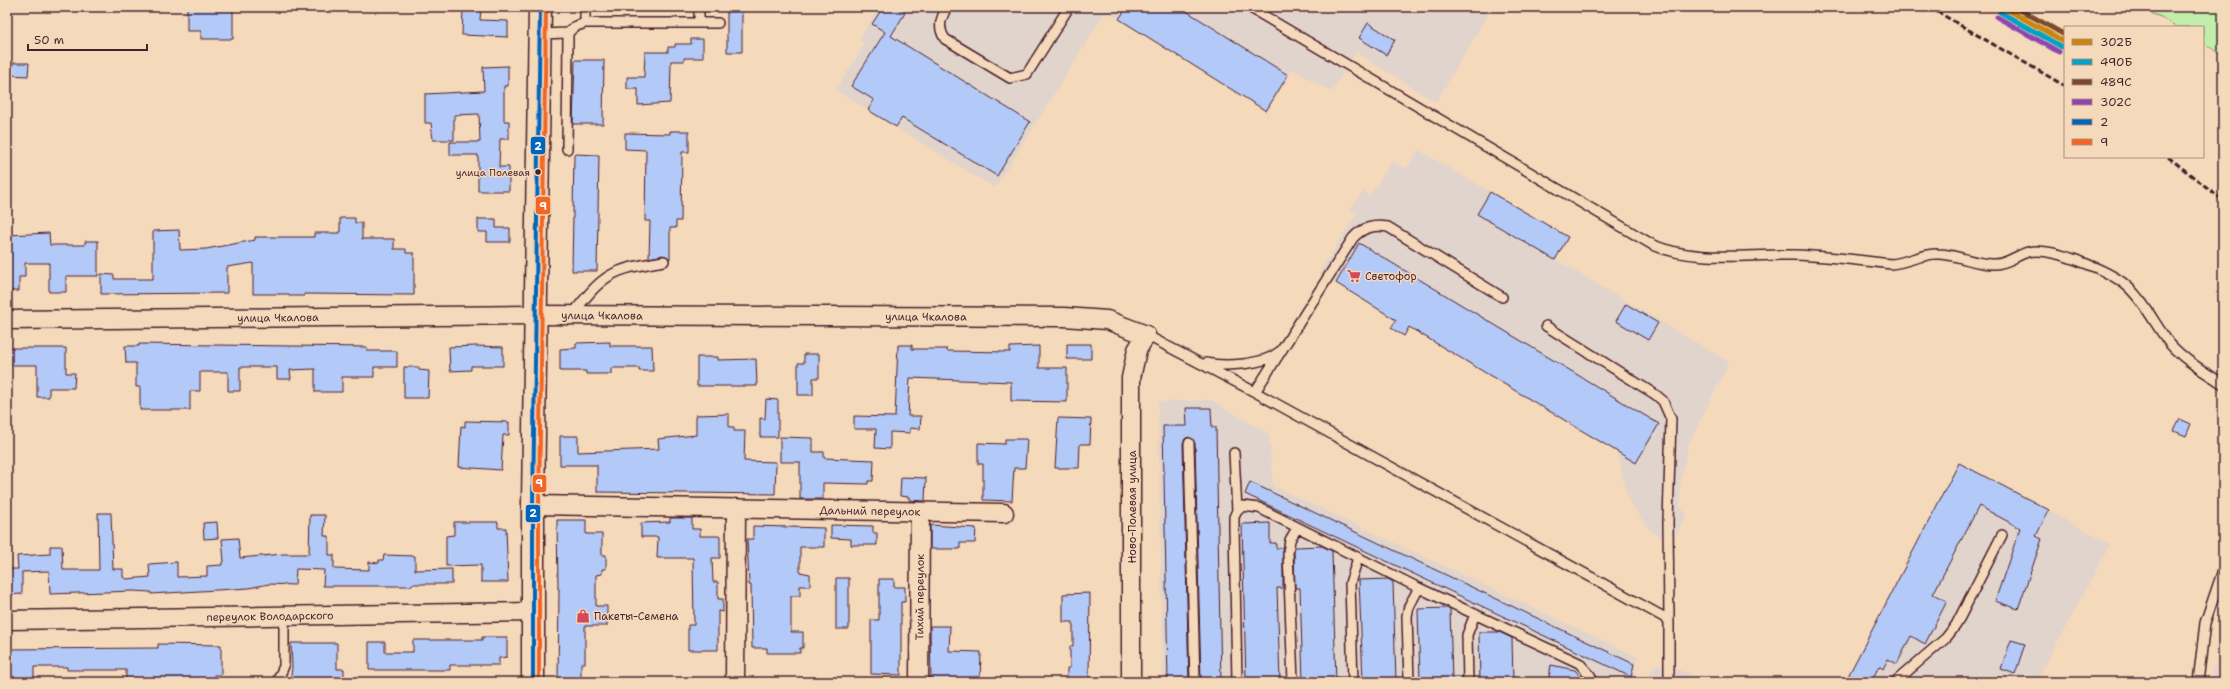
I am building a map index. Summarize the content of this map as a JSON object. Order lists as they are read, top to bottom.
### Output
{
  "streets": {
    "street": [
      "улица Чкалова",
      "Ново-Полевая улица",
      "Дальний переулок",
      "Тихий переулок",
      "переулок Володарского"
    ]
  },
  "crossings": [
    ["улица Чкалова", "Ново-Полевая улица"],
    ["Дальний переулок", "Тихий переулок"]
  ],
  "places": {
    "other": ["улица Полевая"],
    "supermarket": ["Светофор"],
    "shop": ["Пакеты-Семена"]
  },
  "lines": [
    "transit line 302Б",
    "transit line 489С",
    "transit line 2",
    "transit line 9",
    "transit line 490Б",
    "transit line 302С"
  ],
  "legend": [
    "302Б",
    "490Б",
    "489С",
    "302С",
    "2",
    "9"
  ],
  "scale_bar": "50 m"
}
